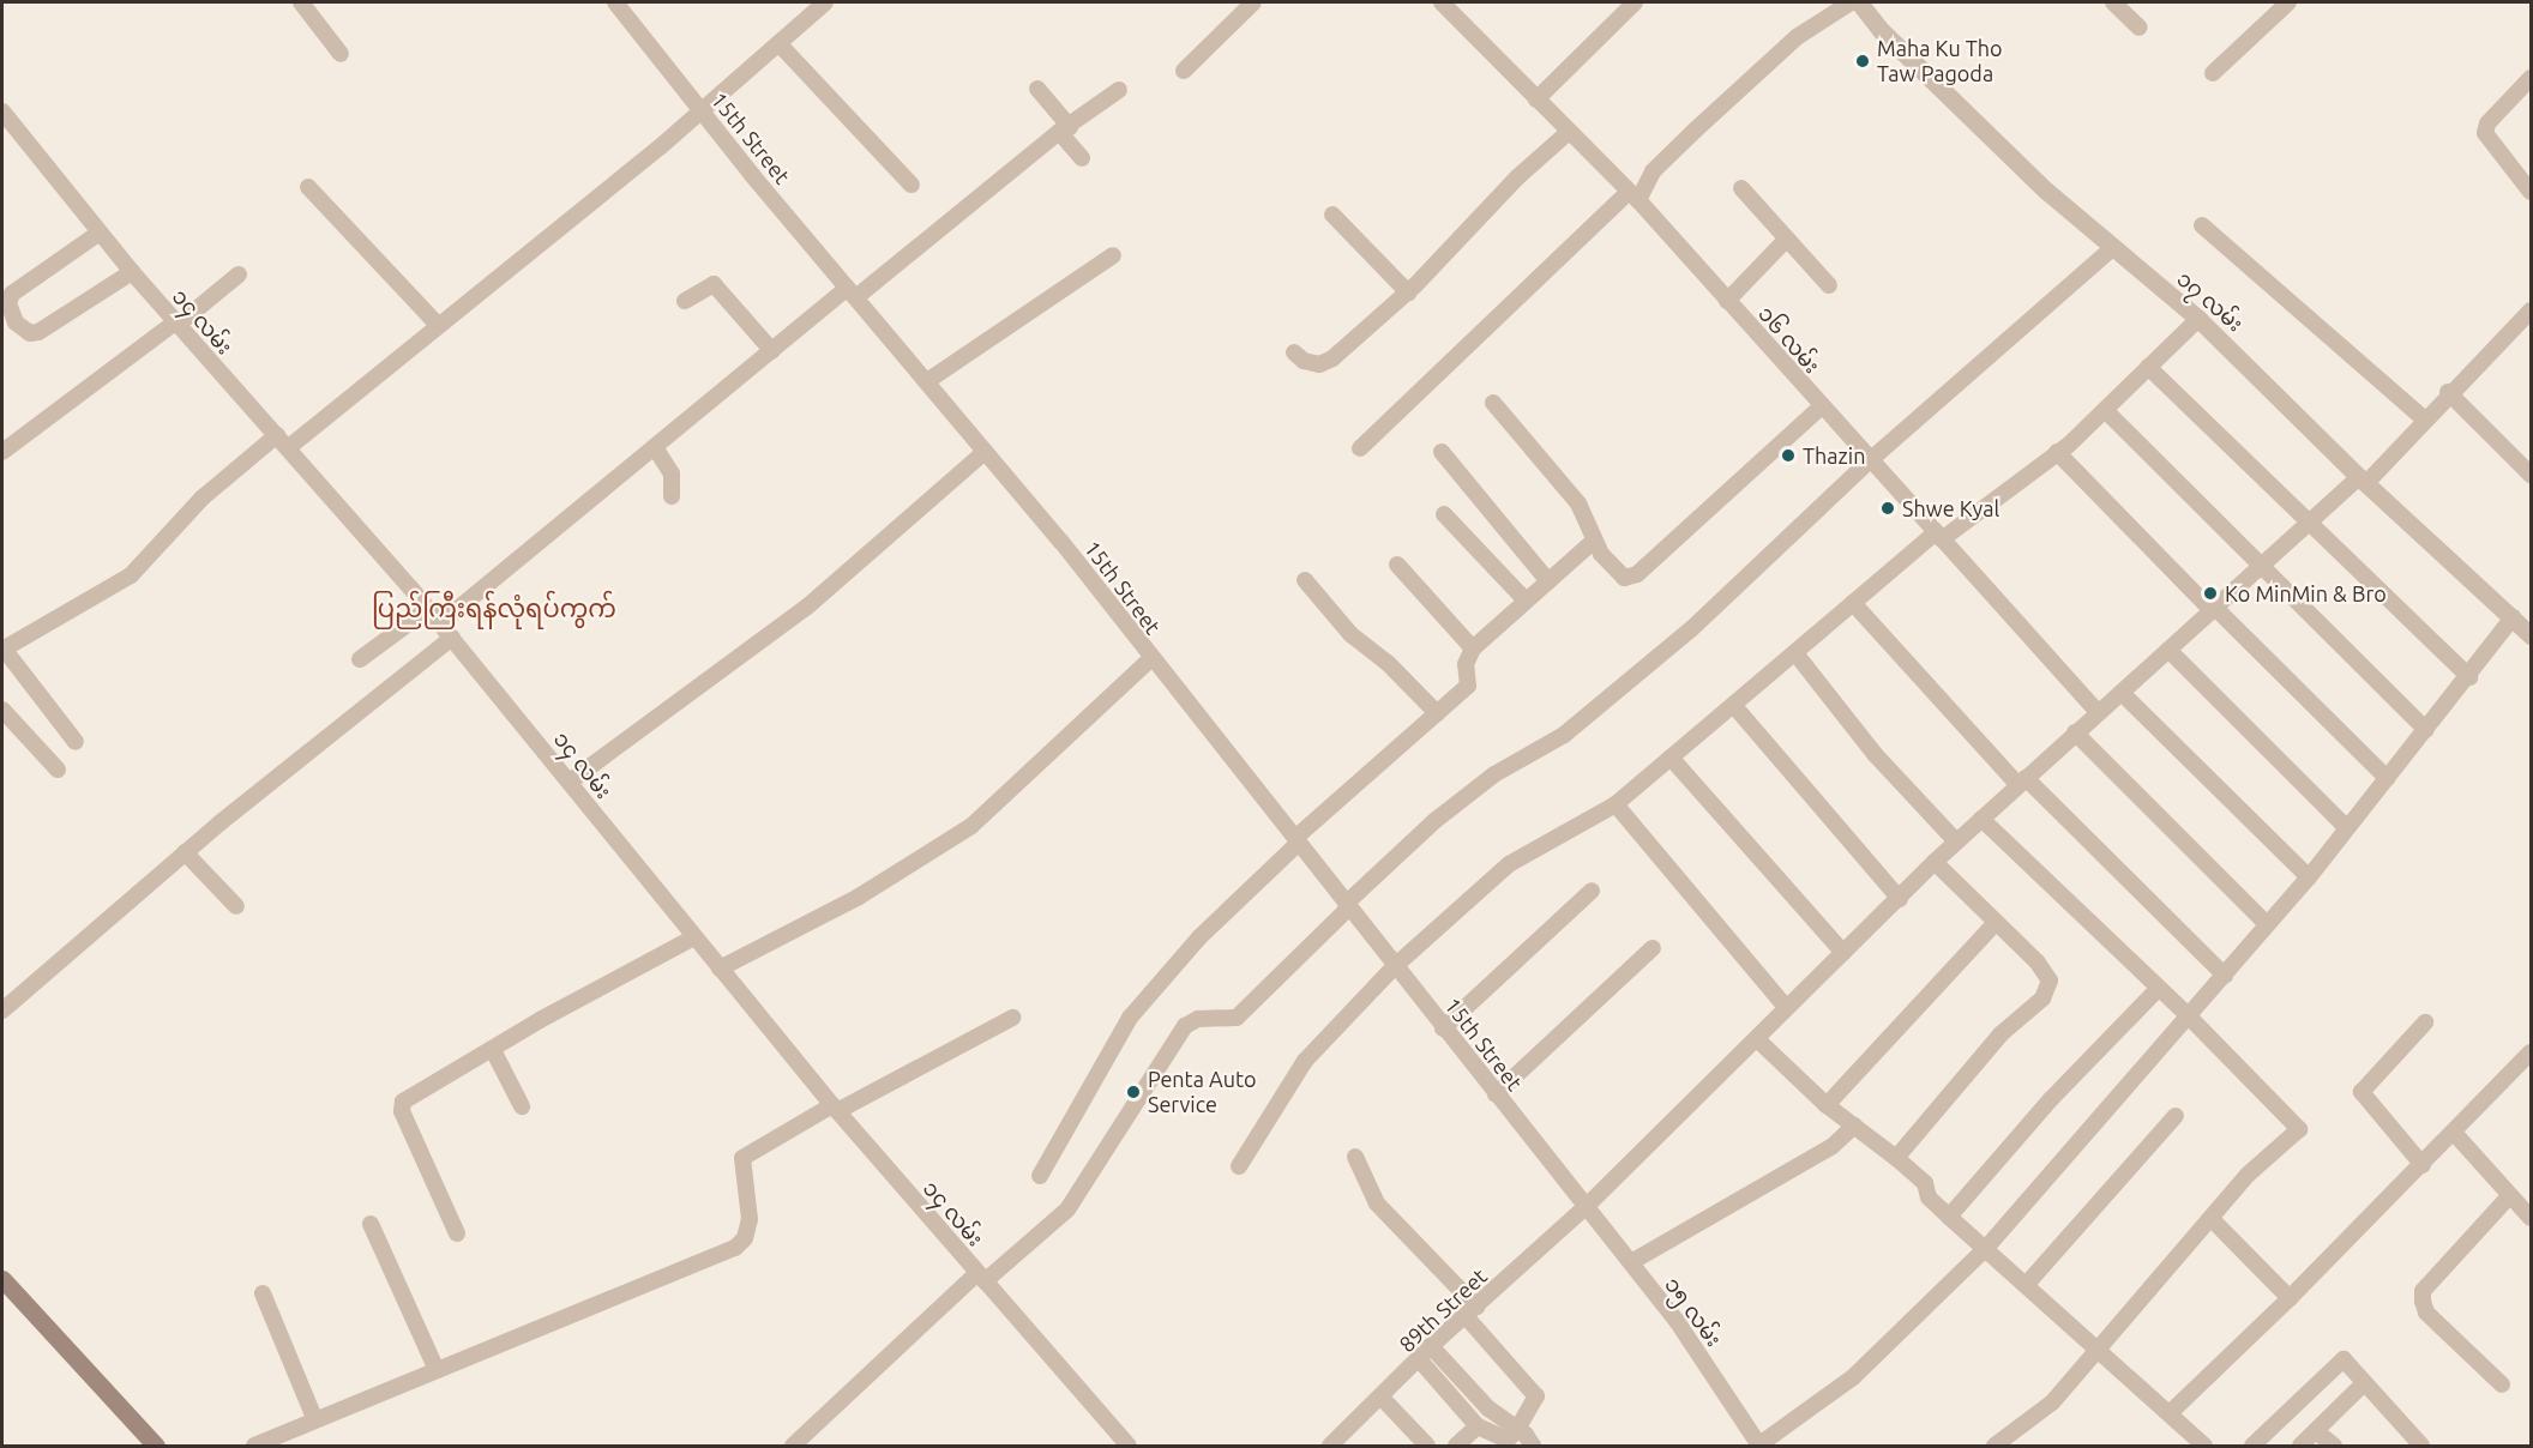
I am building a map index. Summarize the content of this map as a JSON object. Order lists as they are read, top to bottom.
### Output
{
  "streets": {
    "street": [
      "15th Street",
      "၁၇ လမ်း",
      "၁၄ လမ်း",
      "၁၆ လမ်း",
      "89th Street",
      "၁၅ လမ်း"
    ]
  },
  "crossings": [
    ["15th Street", "89th Street"],
    ["15th Street", "၁၅ လမ်း"],
    ["၁၇ လမ်း", "89th Street"],
    ["၁၆ လမ်း", "89th Street"],
    ["89th Street", "၁၅ လမ်း"]
  ],
  "districts": ["ပြည်ကြီးရန်လုံရပ်ကွက်"],
  "places": [
    "Maha Ku Tho Taw Pagoda",
    "Thazin",
    "Shwe Kyal",
    "Ko MinMin & Bro",
    "Penta Auto Service"
  ]
}
